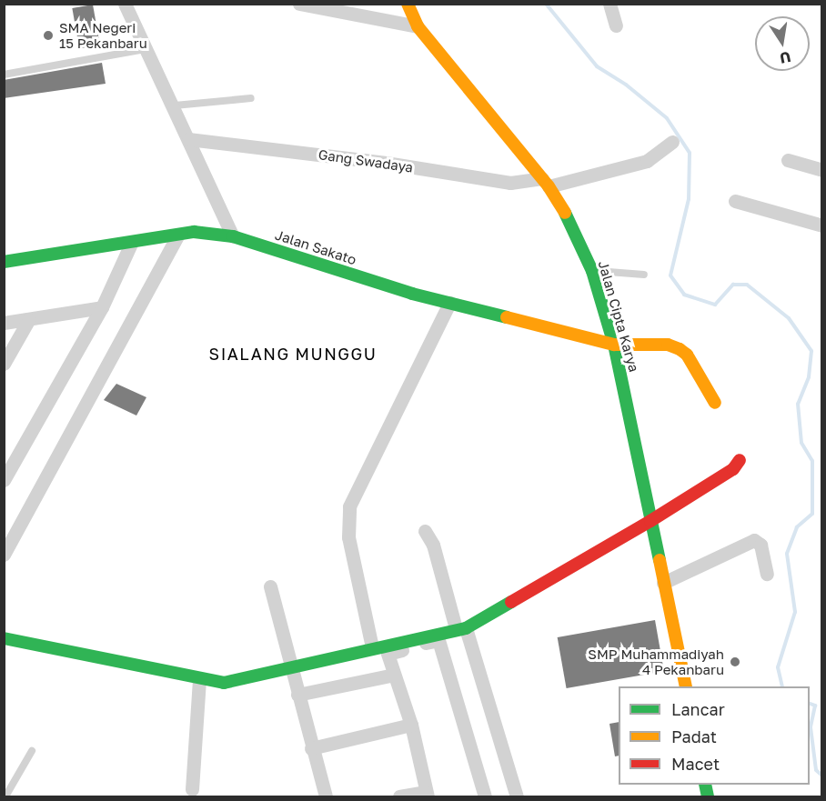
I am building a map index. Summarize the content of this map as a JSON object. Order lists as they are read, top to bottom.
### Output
{
  "streets": {
    "street": ["Gang Swadaya", "Jalan Sakato", "Jalan Cipta Karya"]
  },
  "crossings": [
    ["Gang Swadaya", "Jalan Cipta Karya"],
    ["Jalan Sakato", "Jalan Cipta Karya"]
  ],
  "districts": ["SIALANG MUNGGU"],
  "places": ["SMA Negeri 15 Pekanbaru", "SMP Muhammadiyah 4 Pekanbaru"],
  "legend": ["Lancar", "Padat", "Macet"],
  "north": "bottom"
}
